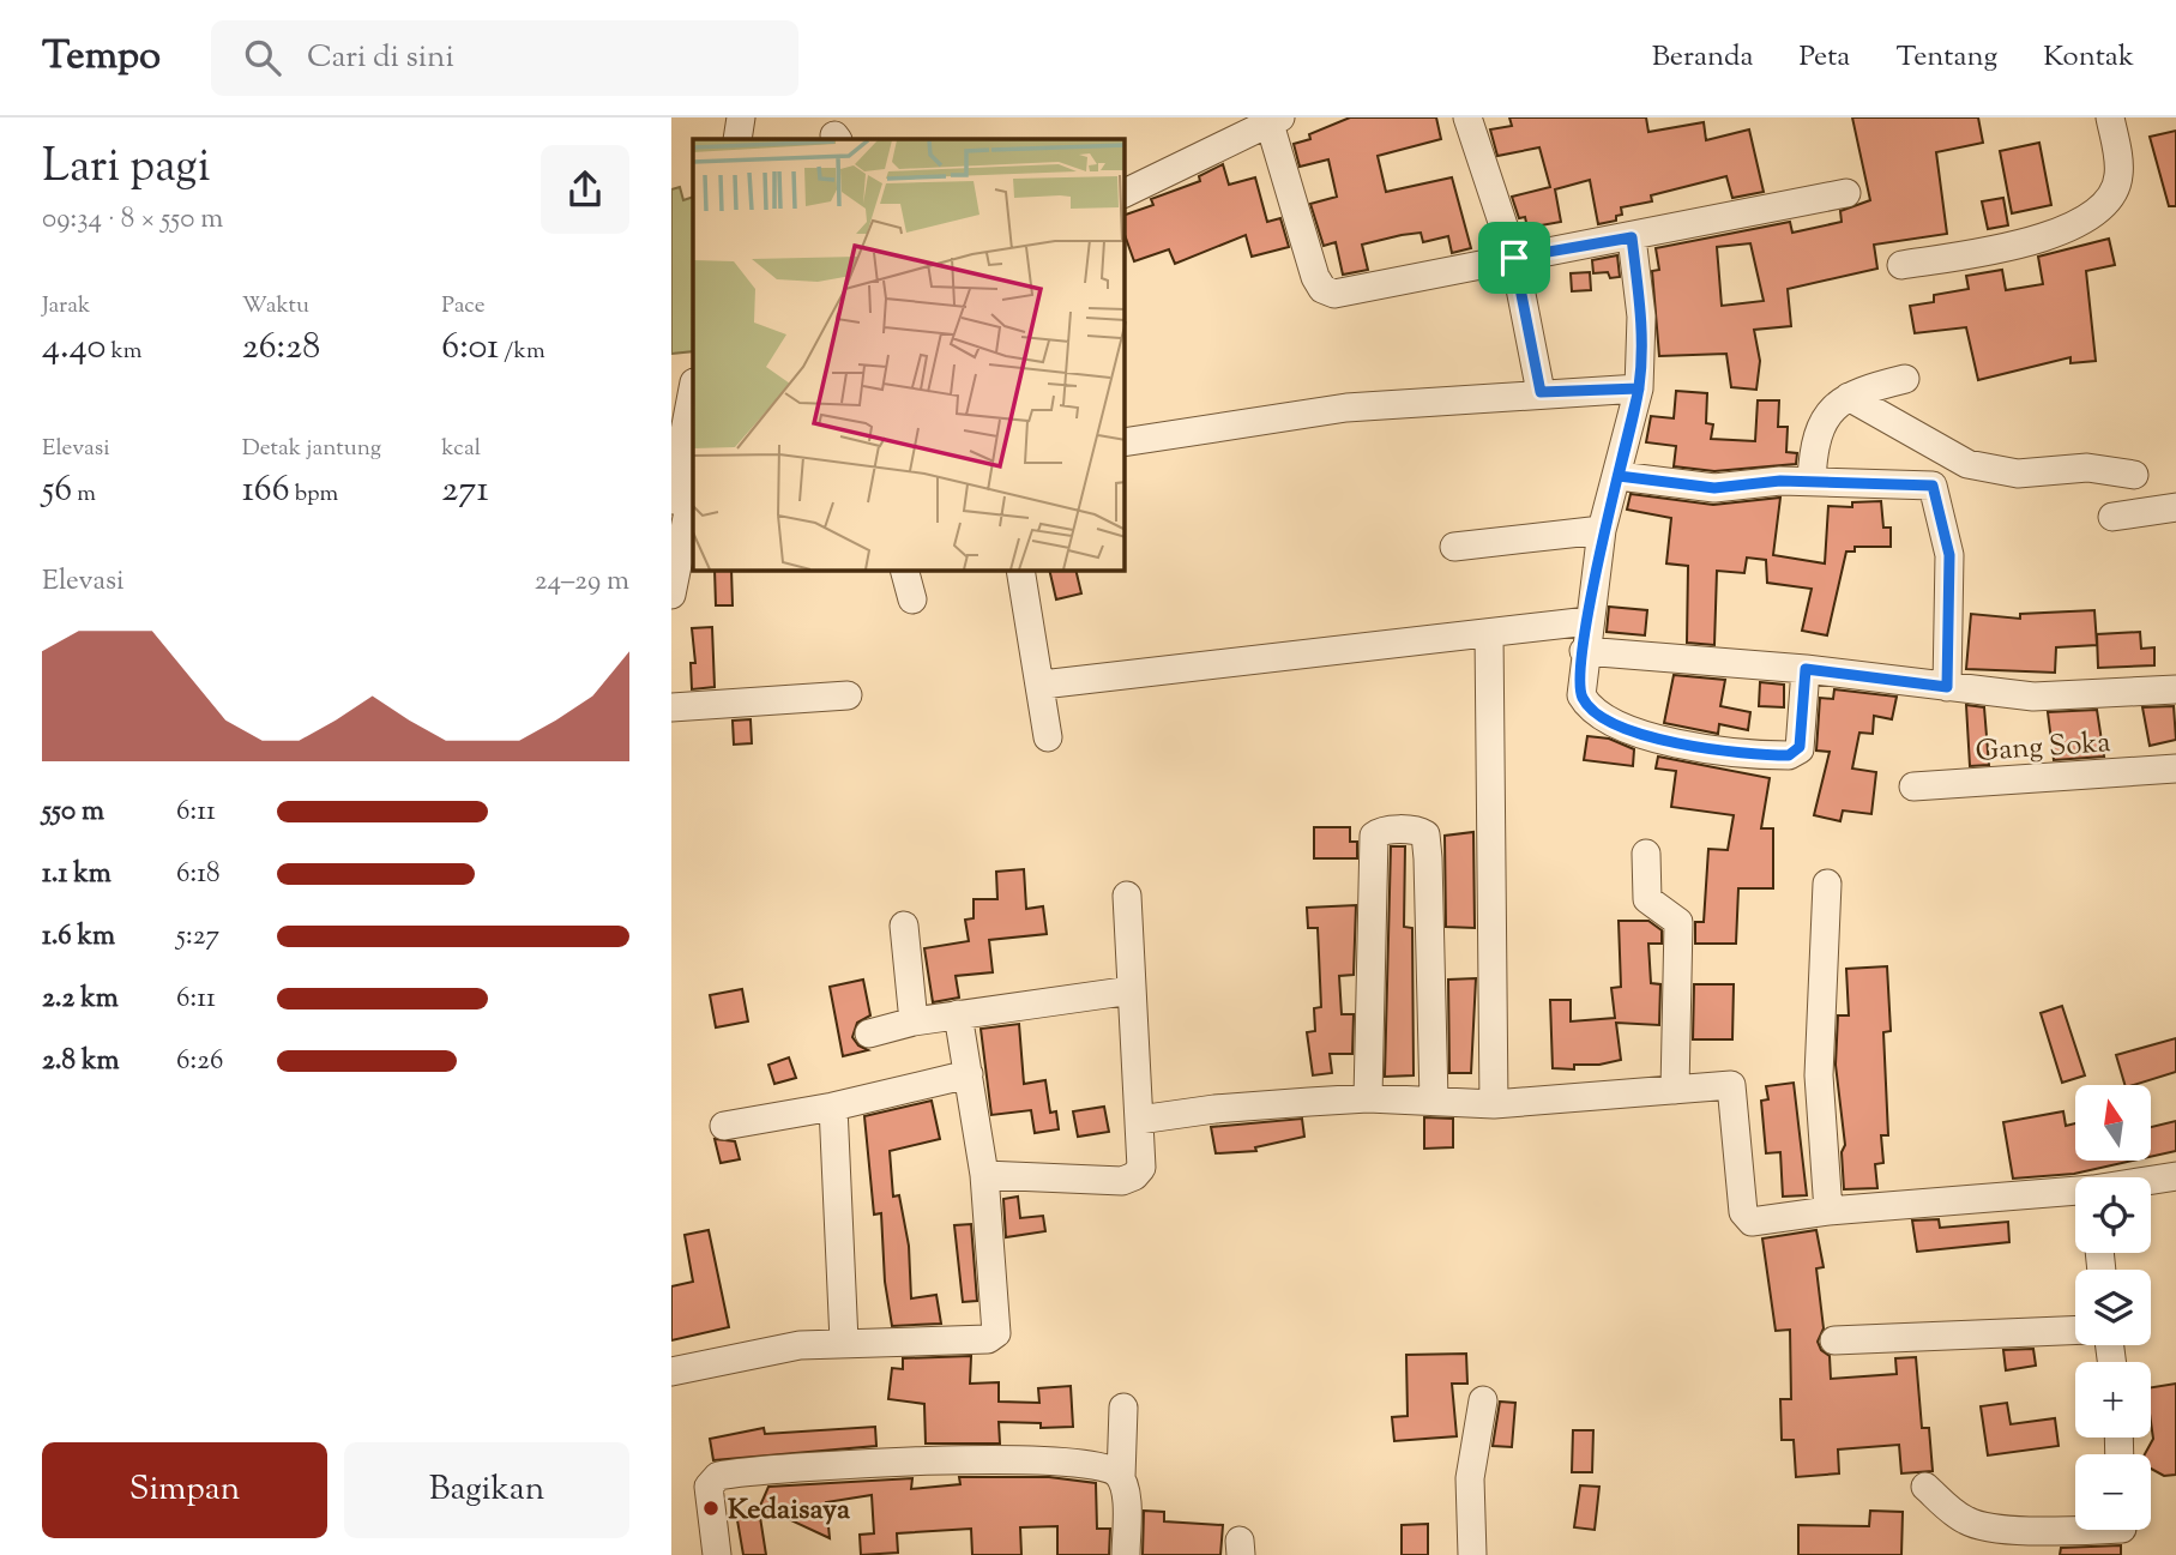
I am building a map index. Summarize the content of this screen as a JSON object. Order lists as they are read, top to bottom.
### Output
{
  "streets": {
    "street": ["Gang Soka"]
  },
  "places": ["Kedaisaya"],
  "north": "top",
  "page": {
    "header": "Tempo",
    "search": "Cari di sini",
    "nav": [
      "Beranda",
      "Peta",
      "Tentang",
      "Kontak"
    ],
    "heading": ["Lari pagi", "09:34 · 8 × 550 m"],
    "stats": [
      ["Jarak", "4.40 km"],
      ["Waktu", "26:28"],
      ["Pace", "6:01 /km"],
      ["Elevasi", "56 m"],
      ["Detak jantung", "166 bpm"],
      ["kcal", "271"]
    ],
    "chart": ["Elevasi", "24–29 m"],
    "list": [
      {
        "name": "550 m",
        "note": "6:11"
      },
      {
        "name": "1.1 km",
        "note": "6:18"
      },
      {
        "name": "1.6 km",
        "note": "5:27"
      },
      {
        "name": "2.2 km",
        "note": "6:11"
      },
      {
        "name": "2.8 km",
        "note": "6:26"
      }
    ],
    "map_buttons": ["+", "−"],
    "buttons": ["Simpan", "Bagikan"]
  }
}
